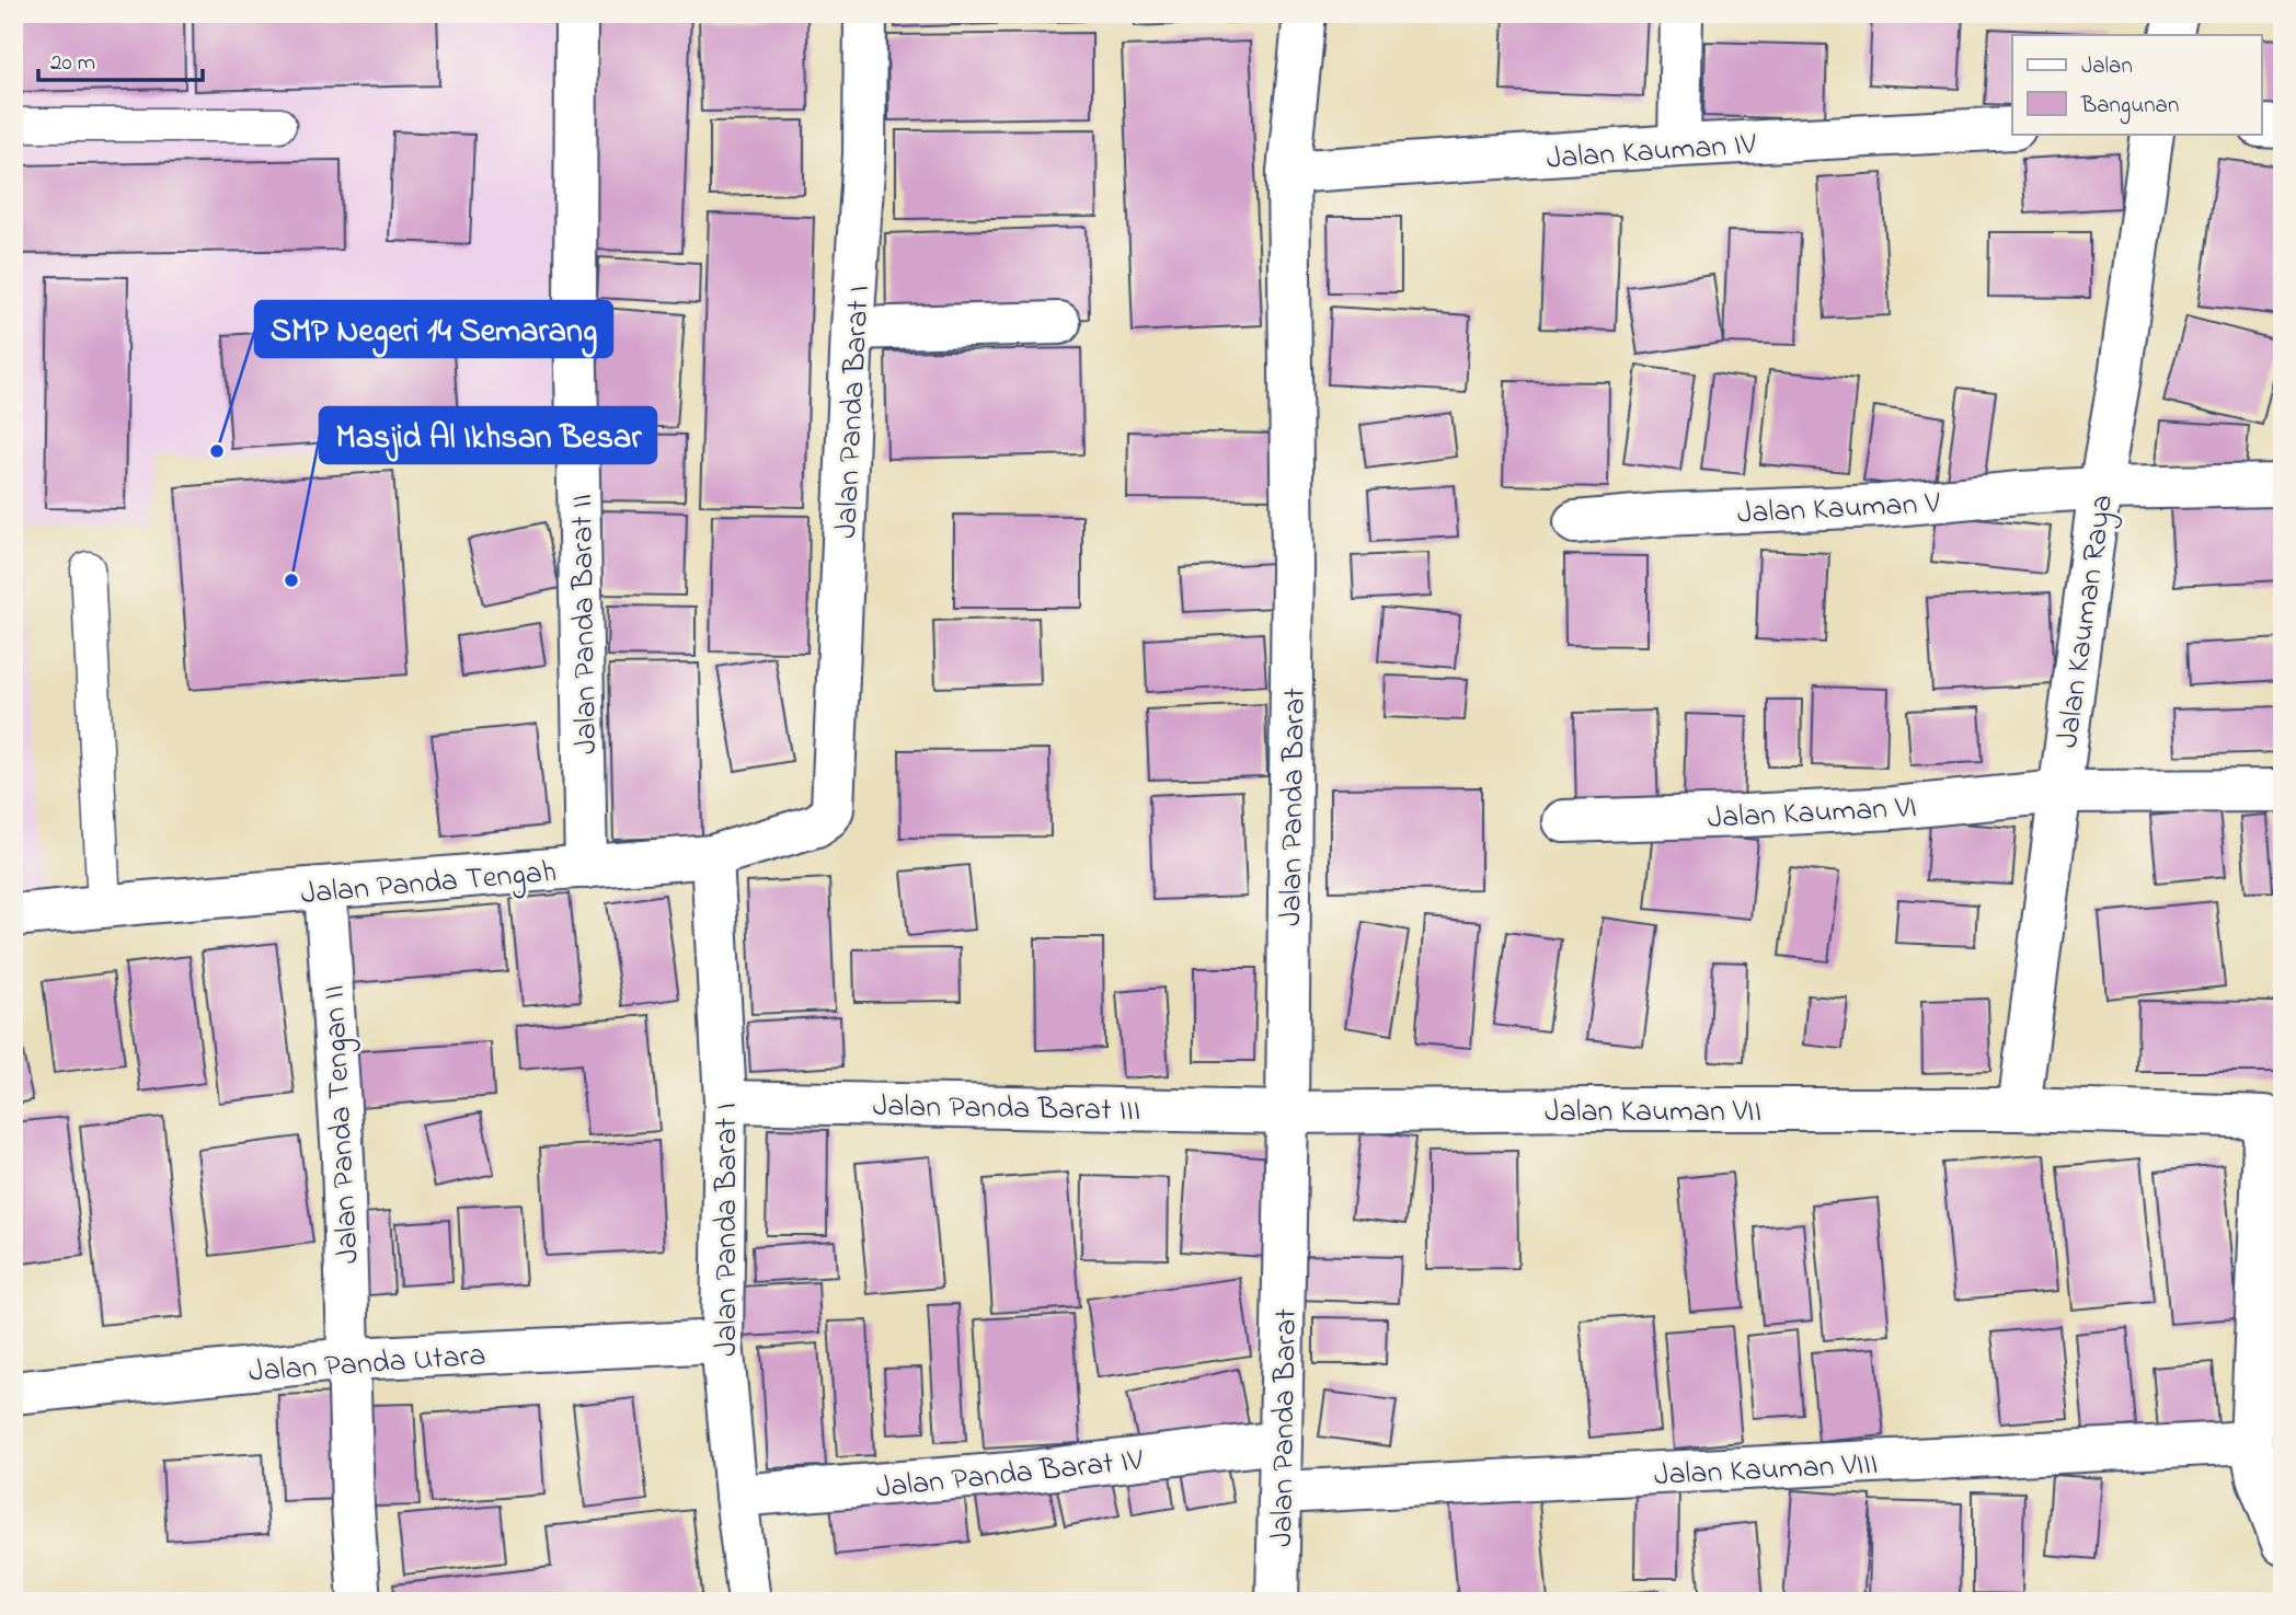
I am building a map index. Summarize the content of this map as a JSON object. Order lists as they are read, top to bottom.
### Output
{
  "streets": {
    "street": [
      "Jalan Kauman IV",
      "Jalan Panda Barat I",
      "Jalan Kauman V",
      "Jalan Kauman Raya",
      "Jalan Panda Barat II",
      "Jalan Panda Barat",
      "Jalan Kauman VI",
      "Jalan Panda Tengah",
      "Jalan Panda Barat III",
      "Jalan Kauman VII",
      "Jalan Panda Tengan II",
      "Jalan Panda Utara",
      "Jalan Kauman VIII",
      "Jalan Panda Barat IV"
    ]
  },
  "crossings": [
    ["Jalan Kauman IV", "Jalan Panda Barat"],
    ["Jalan Panda Barat I", "Jalan Panda Tengah"],
    ["Jalan Panda Barat I", "Jalan Panda Barat III"],
    ["Jalan Panda Barat I", "Jalan Panda Utara"],
    ["Jalan Panda Barat I", "Jalan Panda Barat IV"],
    ["Jalan Kauman V", "Jalan Kauman Raya"],
    ["Jalan Kauman Raya", "Jalan Kauman VI"],
    ["Jalan Kauman Raya", "Jalan Kauman VII"],
    ["Jalan Panda Barat II", "Jalan Panda Tengah"],
    ["Jalan Panda Barat", "Jalan Panda Barat III"],
    ["Jalan Panda Barat", "Jalan Kauman VII"],
    ["Jalan Panda Barat", "Jalan Kauman VIII"],
    ["Jalan Panda Barat", "Jalan Panda Barat IV"],
    ["Jalan Panda Tengah", "Jalan Panda Tengan II"],
    ["Jalan Panda Barat III", "Jalan Kauman VII"],
    ["Jalan Panda Tengan II", "Jalan Panda Utara"]
  ],
  "places": ["SMP Negeri 14 Semarang", "Masjid Al Ikhsan Besar"],
  "legend": ["Jalan", "Bangunan"],
  "scale_bar": "20 m"
}
